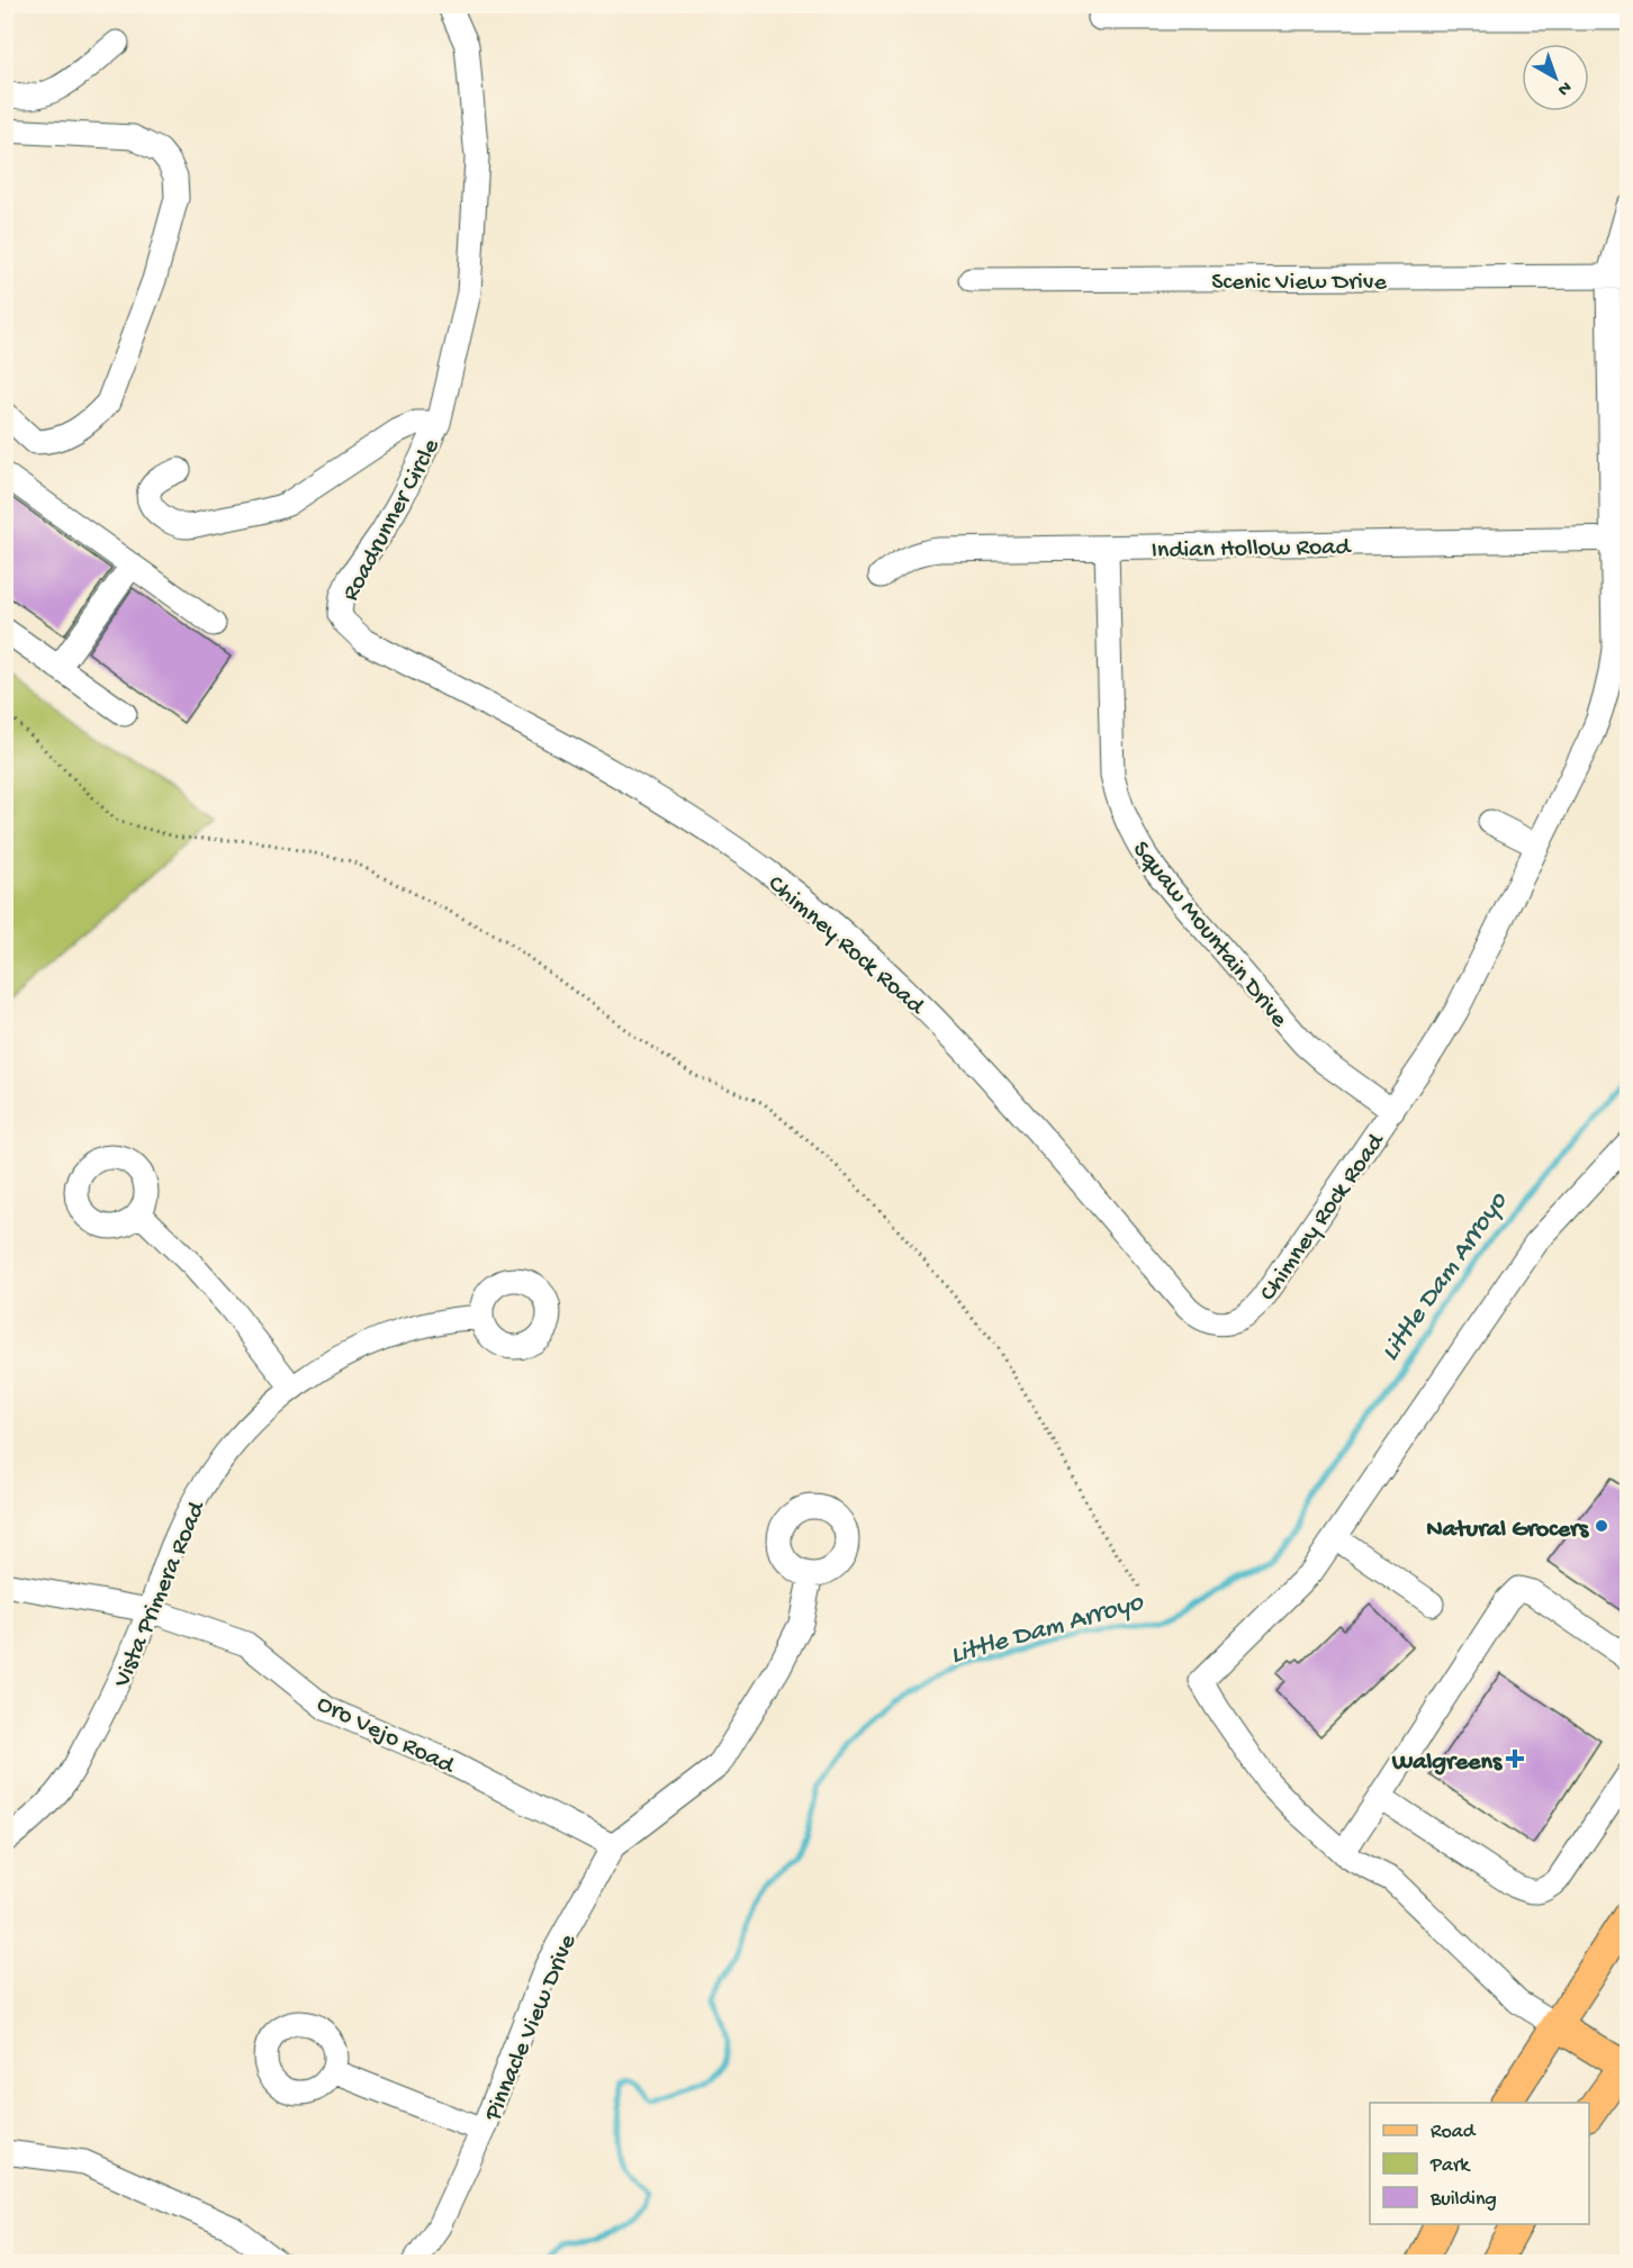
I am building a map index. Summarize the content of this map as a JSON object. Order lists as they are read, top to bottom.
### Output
{
  "streets": {
    "street": [
      "Scenic View Drive",
      "Roadrunner Circle",
      "Indian Hollow Road",
      "Squaw Mountain Drive",
      "Chimney Rock Road",
      "Vista Primera Road",
      "Oro Vejo Road",
      "Pinnacle View Drive"
    ]
  },
  "crossings": [
    ["Scenic View Drive", "Chimney Rock Road"],
    ["Roadrunner Circle", "Chimney Rock Road"],
    ["Indian Hollow Road", "Squaw Mountain Drive"],
    ["Indian Hollow Road", "Chimney Rock Road"],
    ["Squaw Mountain Drive", "Chimney Rock Road"],
    ["Vista Primera Road", "Oro Vejo Road"],
    ["Oro Vejo Road", "Pinnacle View Drive"]
  ],
  "water": ["Little Dam Arroyo"],
  "places": {
    "other": ["Natural Grocers"],
    "health": ["Walgreens"]
  },
  "legend": ["Road", "Park", "Building"],
  "north": "bottom right"
}
